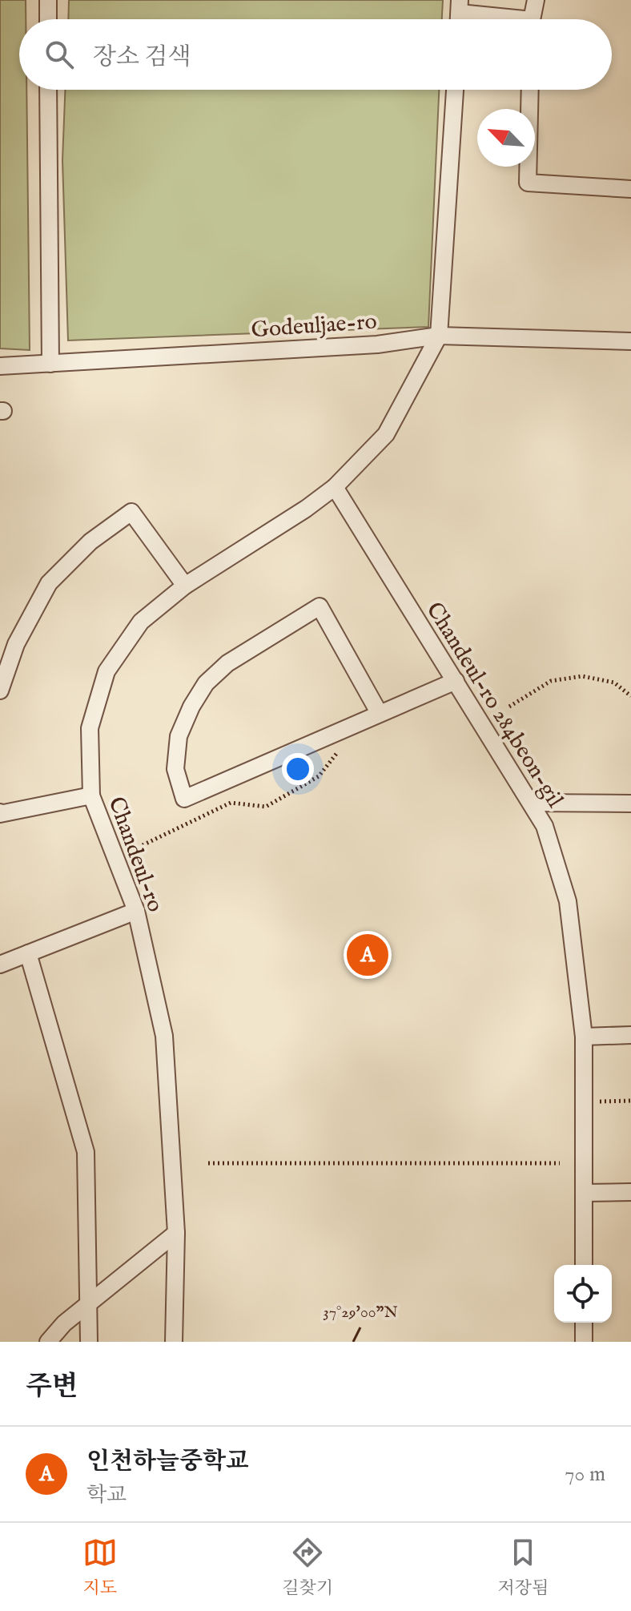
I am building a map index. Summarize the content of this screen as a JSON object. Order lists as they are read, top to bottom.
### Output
{
  "streets": {
    "street": ["Godeuljae-ro", "Chandeul-ro 284beon-gil", "Chandeul-ro"]
  },
  "crossings": [
    ["Godeuljae-ro", "Chandeul-ro"],
    ["Chandeul-ro 284beon-gil", "Chandeul-ro"]
  ],
  "north": "top left",
  "page": {
    "search": "장소 검색",
    "pins": "A",
    "heading": "주변",
    "list": [
      {
        "mark": "A",
        "name": "인천하늘중학교",
        "note": "학교",
        "value": "70 m"
      }
    ],
    "nav": ["지도", "길찾기", "저장됨"]
  },
  "coordinates": ["37°29'00\"N"]
}
